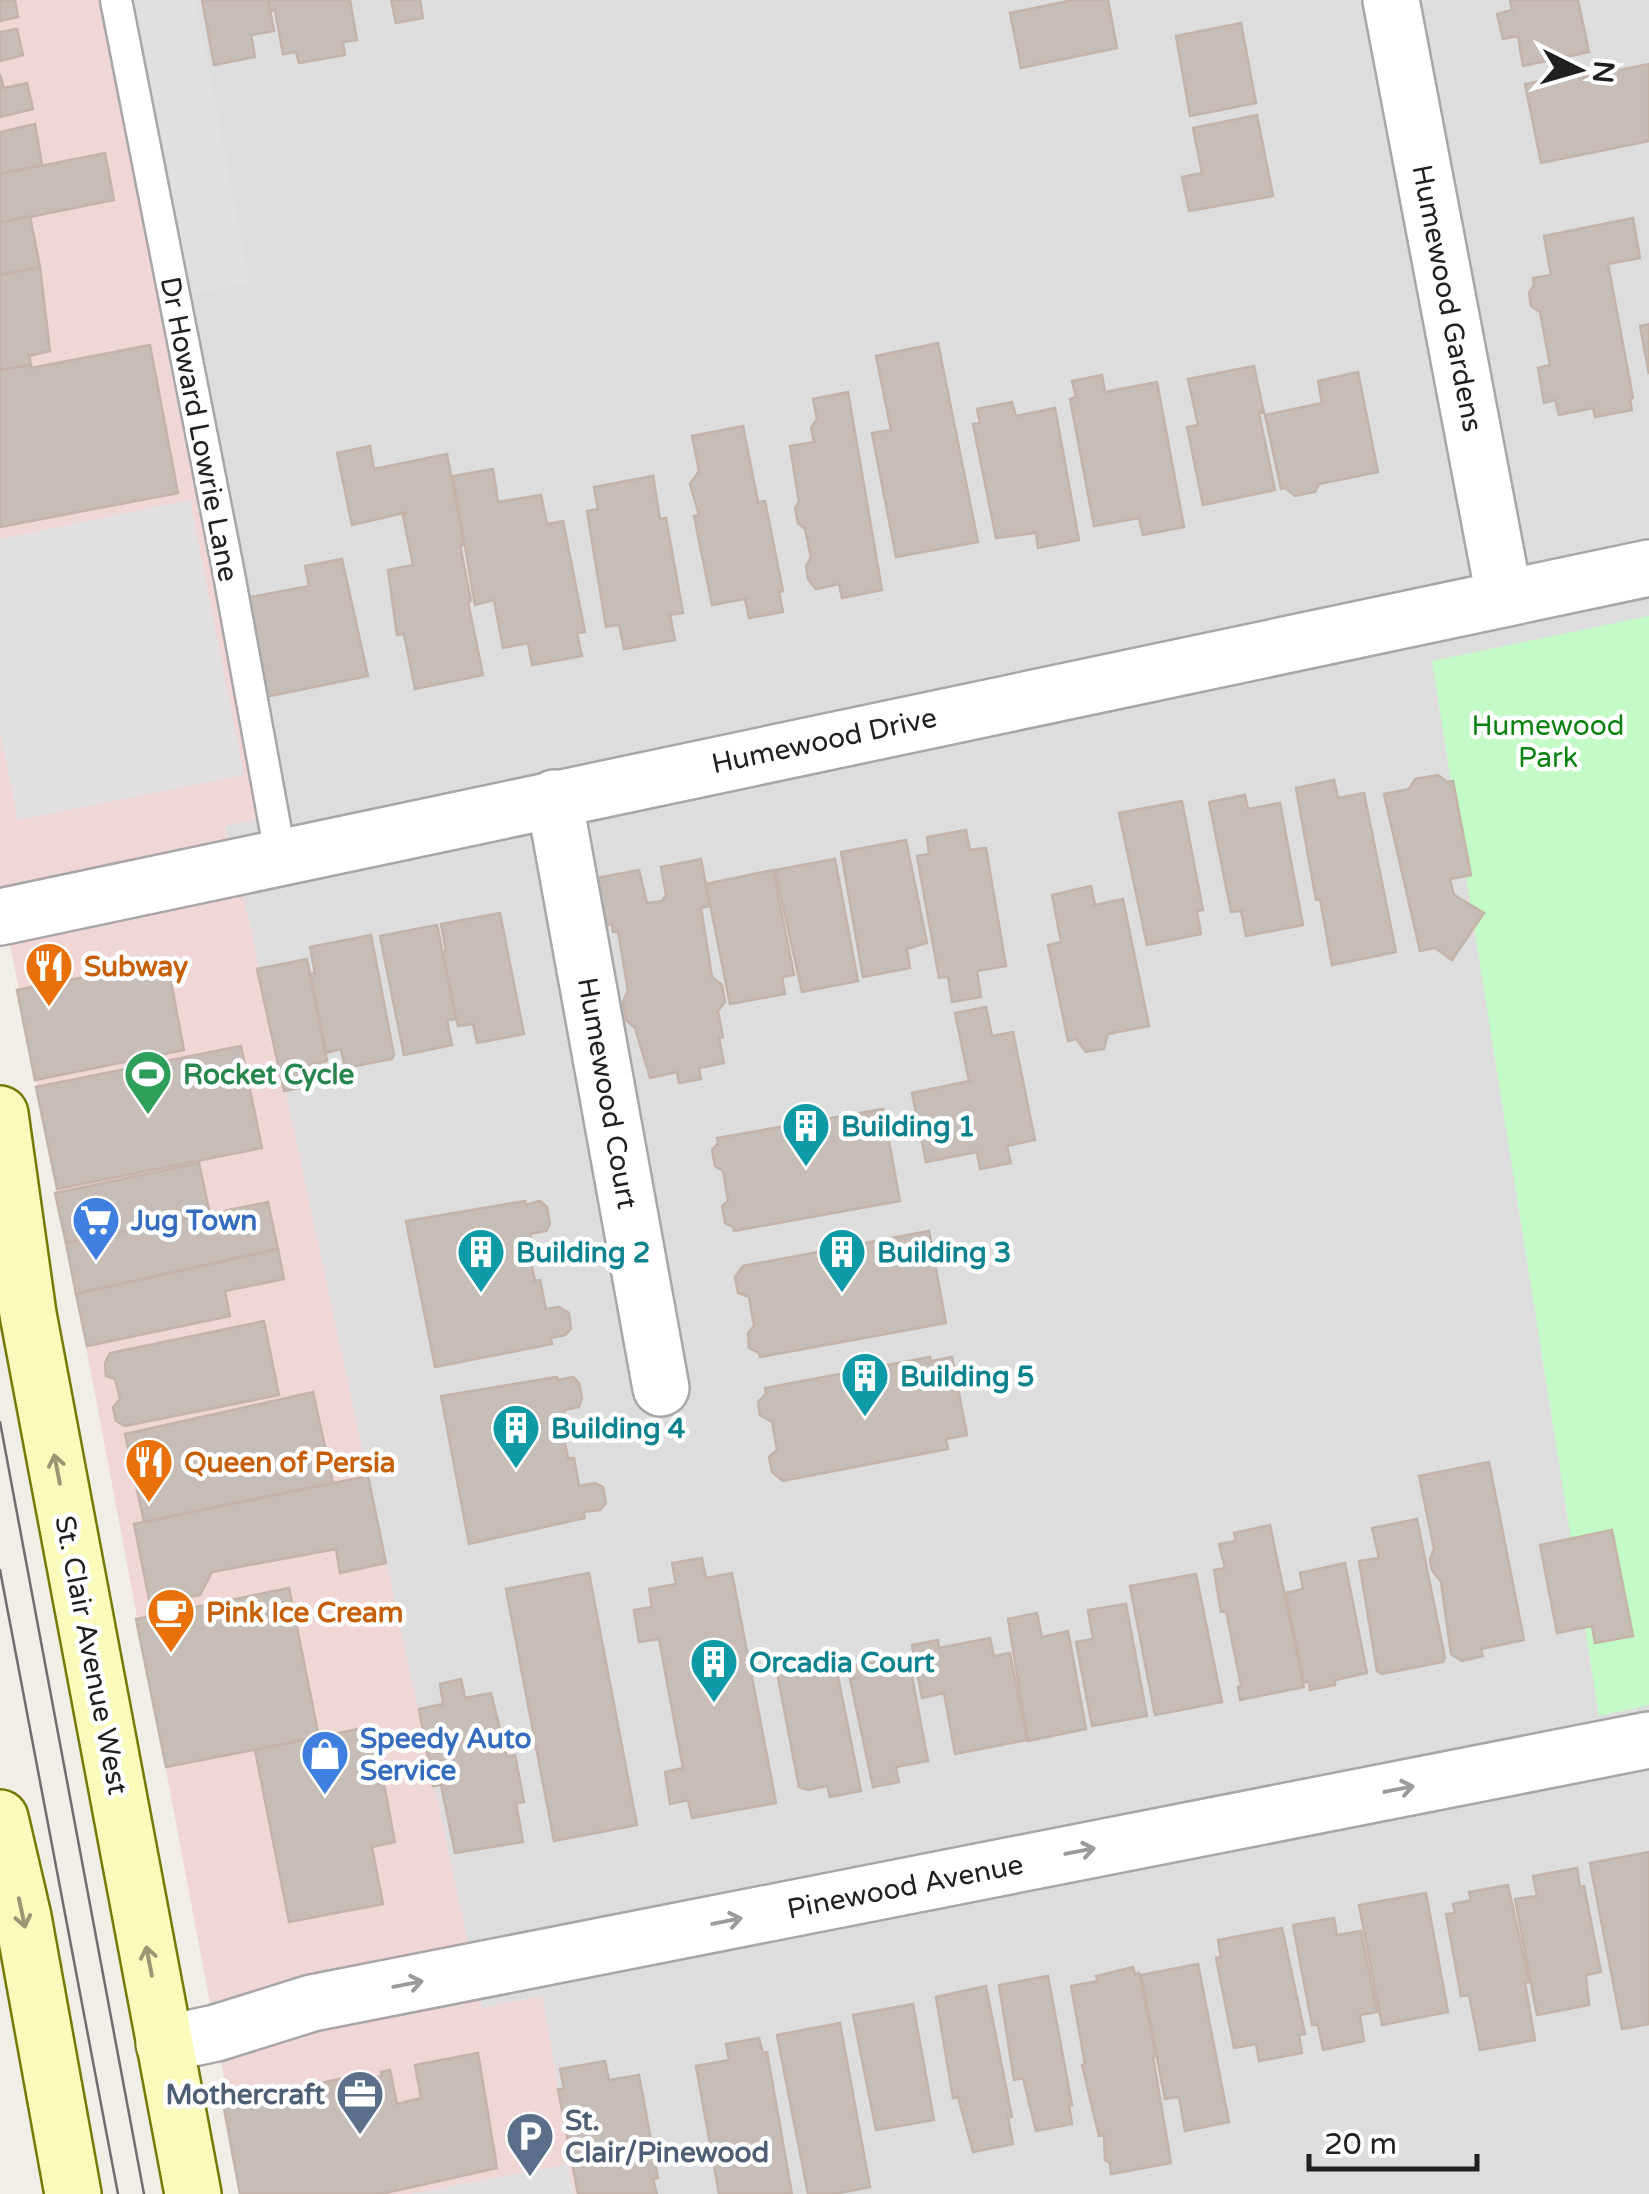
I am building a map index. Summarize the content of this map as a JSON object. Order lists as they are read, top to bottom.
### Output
{
  "streets": {
    "main road": ["St. Clair Avenue West"],
    "street": [
      "Humewood Gardens",
      "Humewood Drive",
      "Humewood Court",
      "Pinewood Avenue"
    ],
    "lane": ["Dr Howard Lowrie Lane"]
  },
  "crossings": [
    ["Humewood Gardens", "Humewood Drive"],
    ["Dr Howard Lowrie Lane", "Humewood Drive"],
    ["Humewood Drive", "Humewood Court"],
    ["St. Clair Avenue West", "Pinewood Avenue"]
  ],
  "one_way": ["St. Clair Avenue West", "Pinewood Avenue"],
  "parks": ["Humewood Park"],
  "places": {
    "restaurant": ["Subway", "Queen of Persia"],
    "sports": ["Rocket Cycle"],
    "building": [
      "Building 1",
      "Building 2",
      "Building 3",
      "Building 5",
      "Building 4",
      "Orcadia Court"
    ],
    "supermarket": ["Jug Town"],
    "cafe": ["Pink Ice Cream"],
    "shop": ["Speedy Auto Service"],
    "office": ["Mothercraft"],
    "parking": ["St. Clair/Pinewood"]
  },
  "scale_bar": "20 m",
  "north": "right"
}
